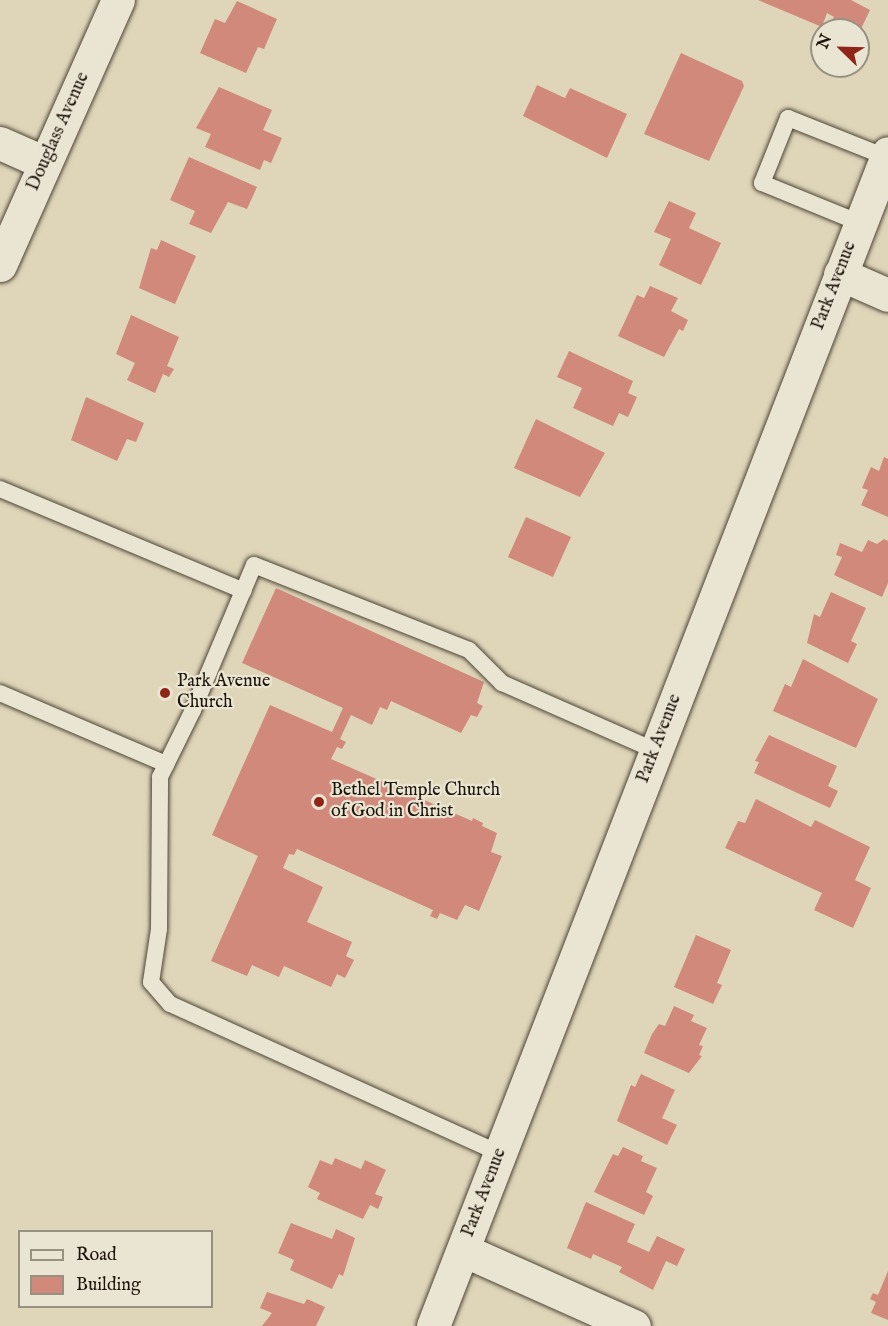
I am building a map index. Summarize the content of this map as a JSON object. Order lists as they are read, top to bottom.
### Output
{
  "streets": {
    "main road": ["Douglass Avenue", "Park Avenue"]
  },
  "places": ["Park Avenue Church", "Bethel Temple Church of God in Christ"],
  "legend": ["Road", "Building"],
  "north": "top left"
}
